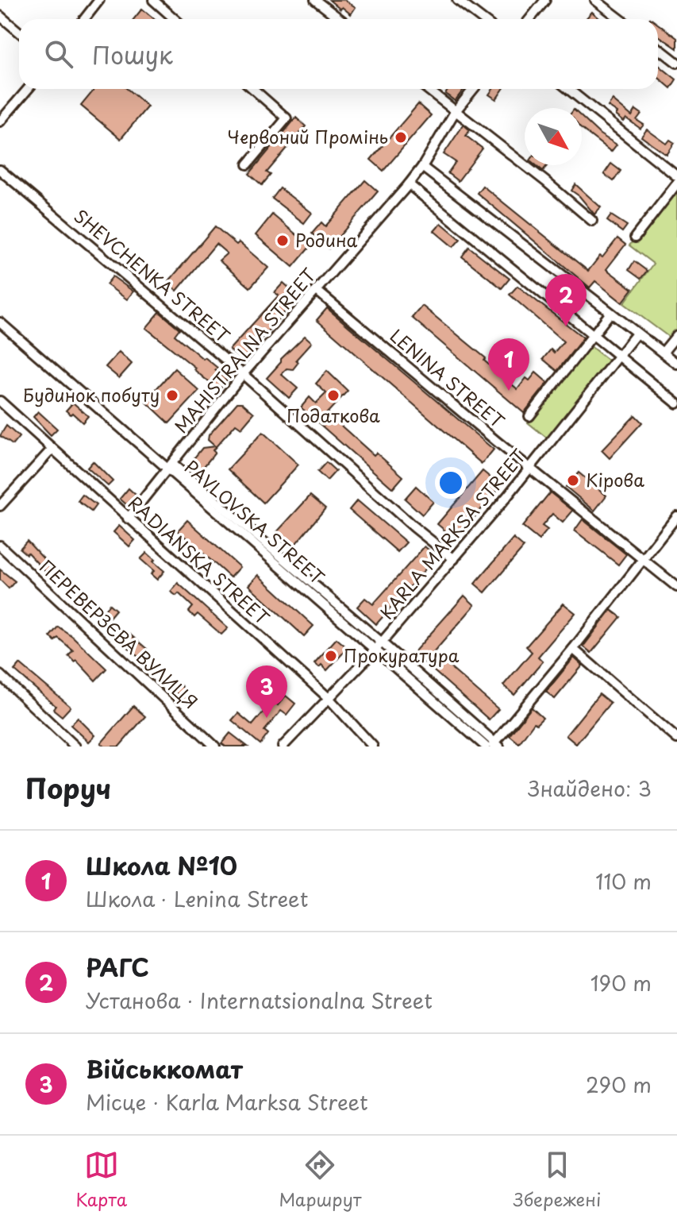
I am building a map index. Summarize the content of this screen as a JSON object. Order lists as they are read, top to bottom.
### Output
{
  "streets": {
    "street": [
      "SHEVCHENKA STREET",
      "MAHISTRALNA STREET",
      "LENINA STREET",
      "PAVLOVSKA STREET",
      "KARLA MARKSA STREET",
      "RADIANSKA STREET",
      "ПЕРЕВЕРЗЄВА ВУЛИЦЯ"
    ]
  },
  "crossings": [
    ["SHEVCHENKA STREET", "MAHISTRALNA STREET"],
    ["SHEVCHENKA STREET", "KARLA MARKSA STREET"],
    ["MAHISTRALNA STREET", "LENINA STREET"],
    ["MAHISTRALNA STREET", "PAVLOVSKA STREET"],
    ["MAHISTRALNA STREET", "RADIANSKA STREET"],
    ["LENINA STREET", "KARLA MARKSA STREET"],
    ["PAVLOVSKA STREET", "KARLA MARKSA STREET"],
    ["KARLA MARKSA STREET", "RADIANSKA STREET"]
  ],
  "places": [
    "Червоний Промінь",
    "Родина",
    "Будинок побуту",
    "Податкова",
    "Кірова",
    "Прокуратура"
  ],
  "north": "bottom right",
  "page": {
    "search": "Пошук",
    "pins": ["2", "1", "3"],
    "heading": ["Поруч", "Знайдено: 3"],
    "list": [
      {
        "mark": "1",
        "name": "Школа №10",
        "note": "Школа · Lenina Street",
        "value": "110 m"
      },
      {
        "mark": "2",
        "name": "РАГС",
        "note": "Установа · Internatsionalna Street",
        "value": "190 m"
      },
      {
        "mark": "3",
        "name": "Військкомат",
        "note": "Місце · Karla Marksa Street",
        "value": "290 m"
      }
    ],
    "nav": ["Карта", "Маршрут", "Збережені"]
  }
}
